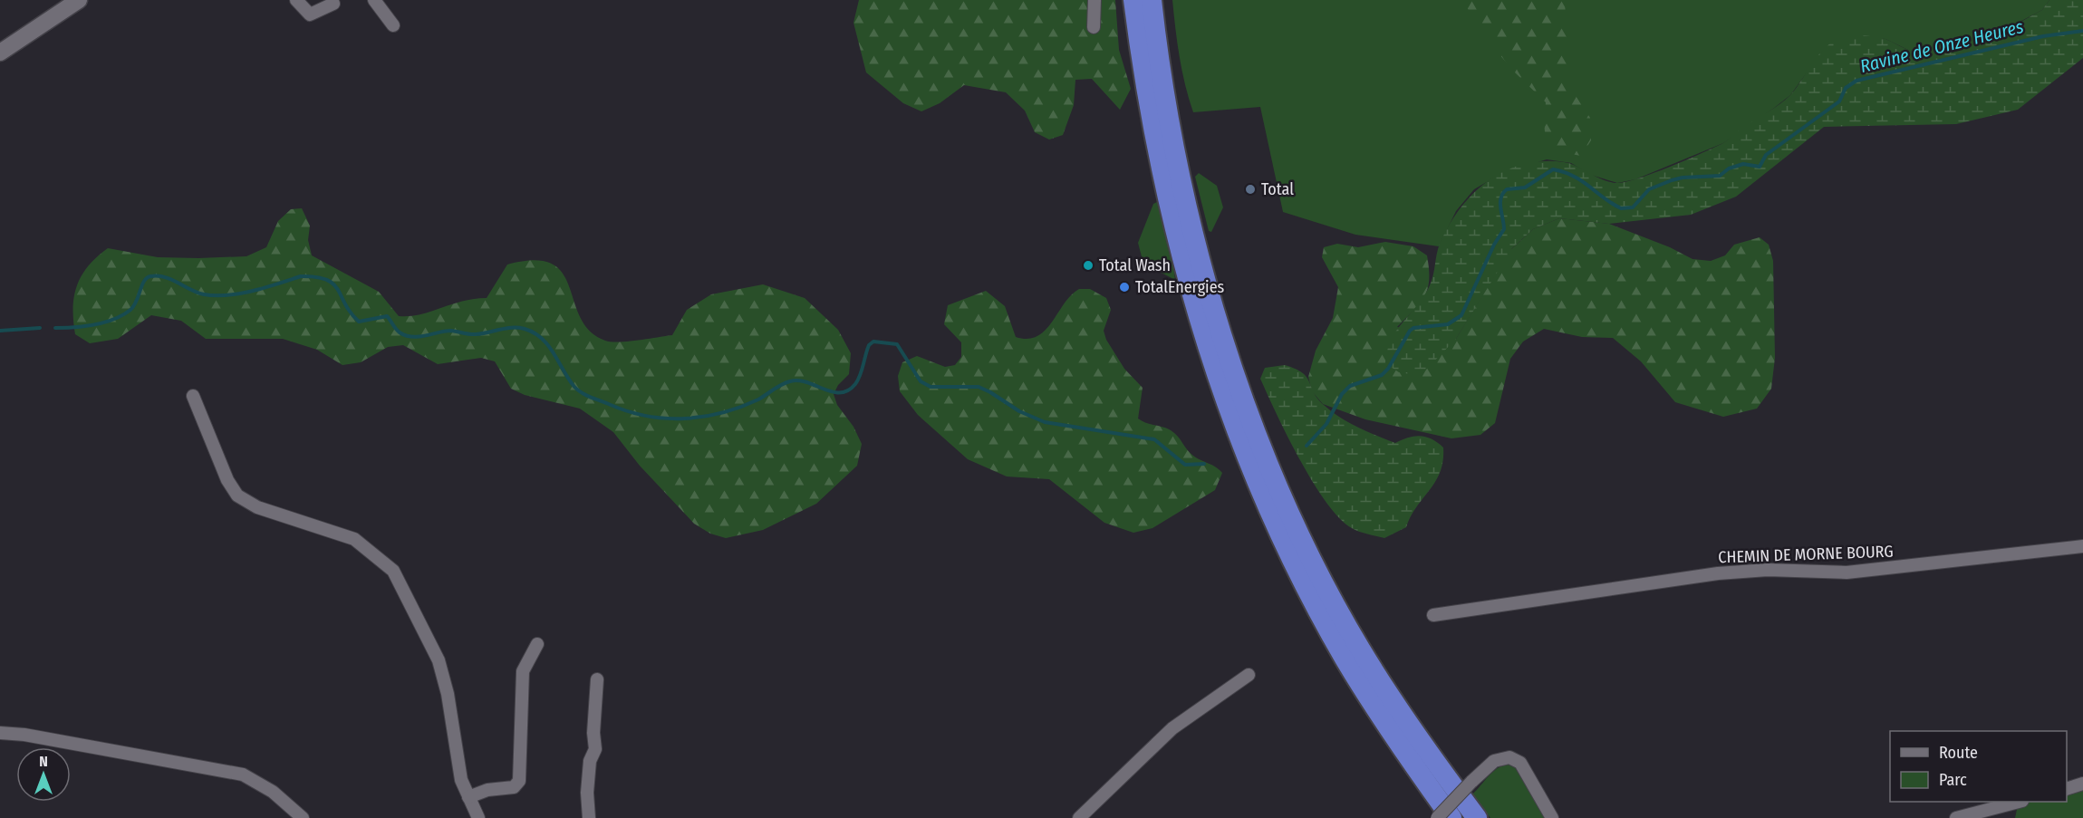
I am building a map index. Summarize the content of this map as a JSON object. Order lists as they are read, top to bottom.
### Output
{
  "streets": {
    "street": ["CHEMIN DE MORNE BOURG"]
  },
  "water": ["Ravine de Onze Heures"],
  "places": ["Total", "Total Wash", "TotalEnergies"],
  "legend": ["Route", "Parc"],
  "north": "top"
}
